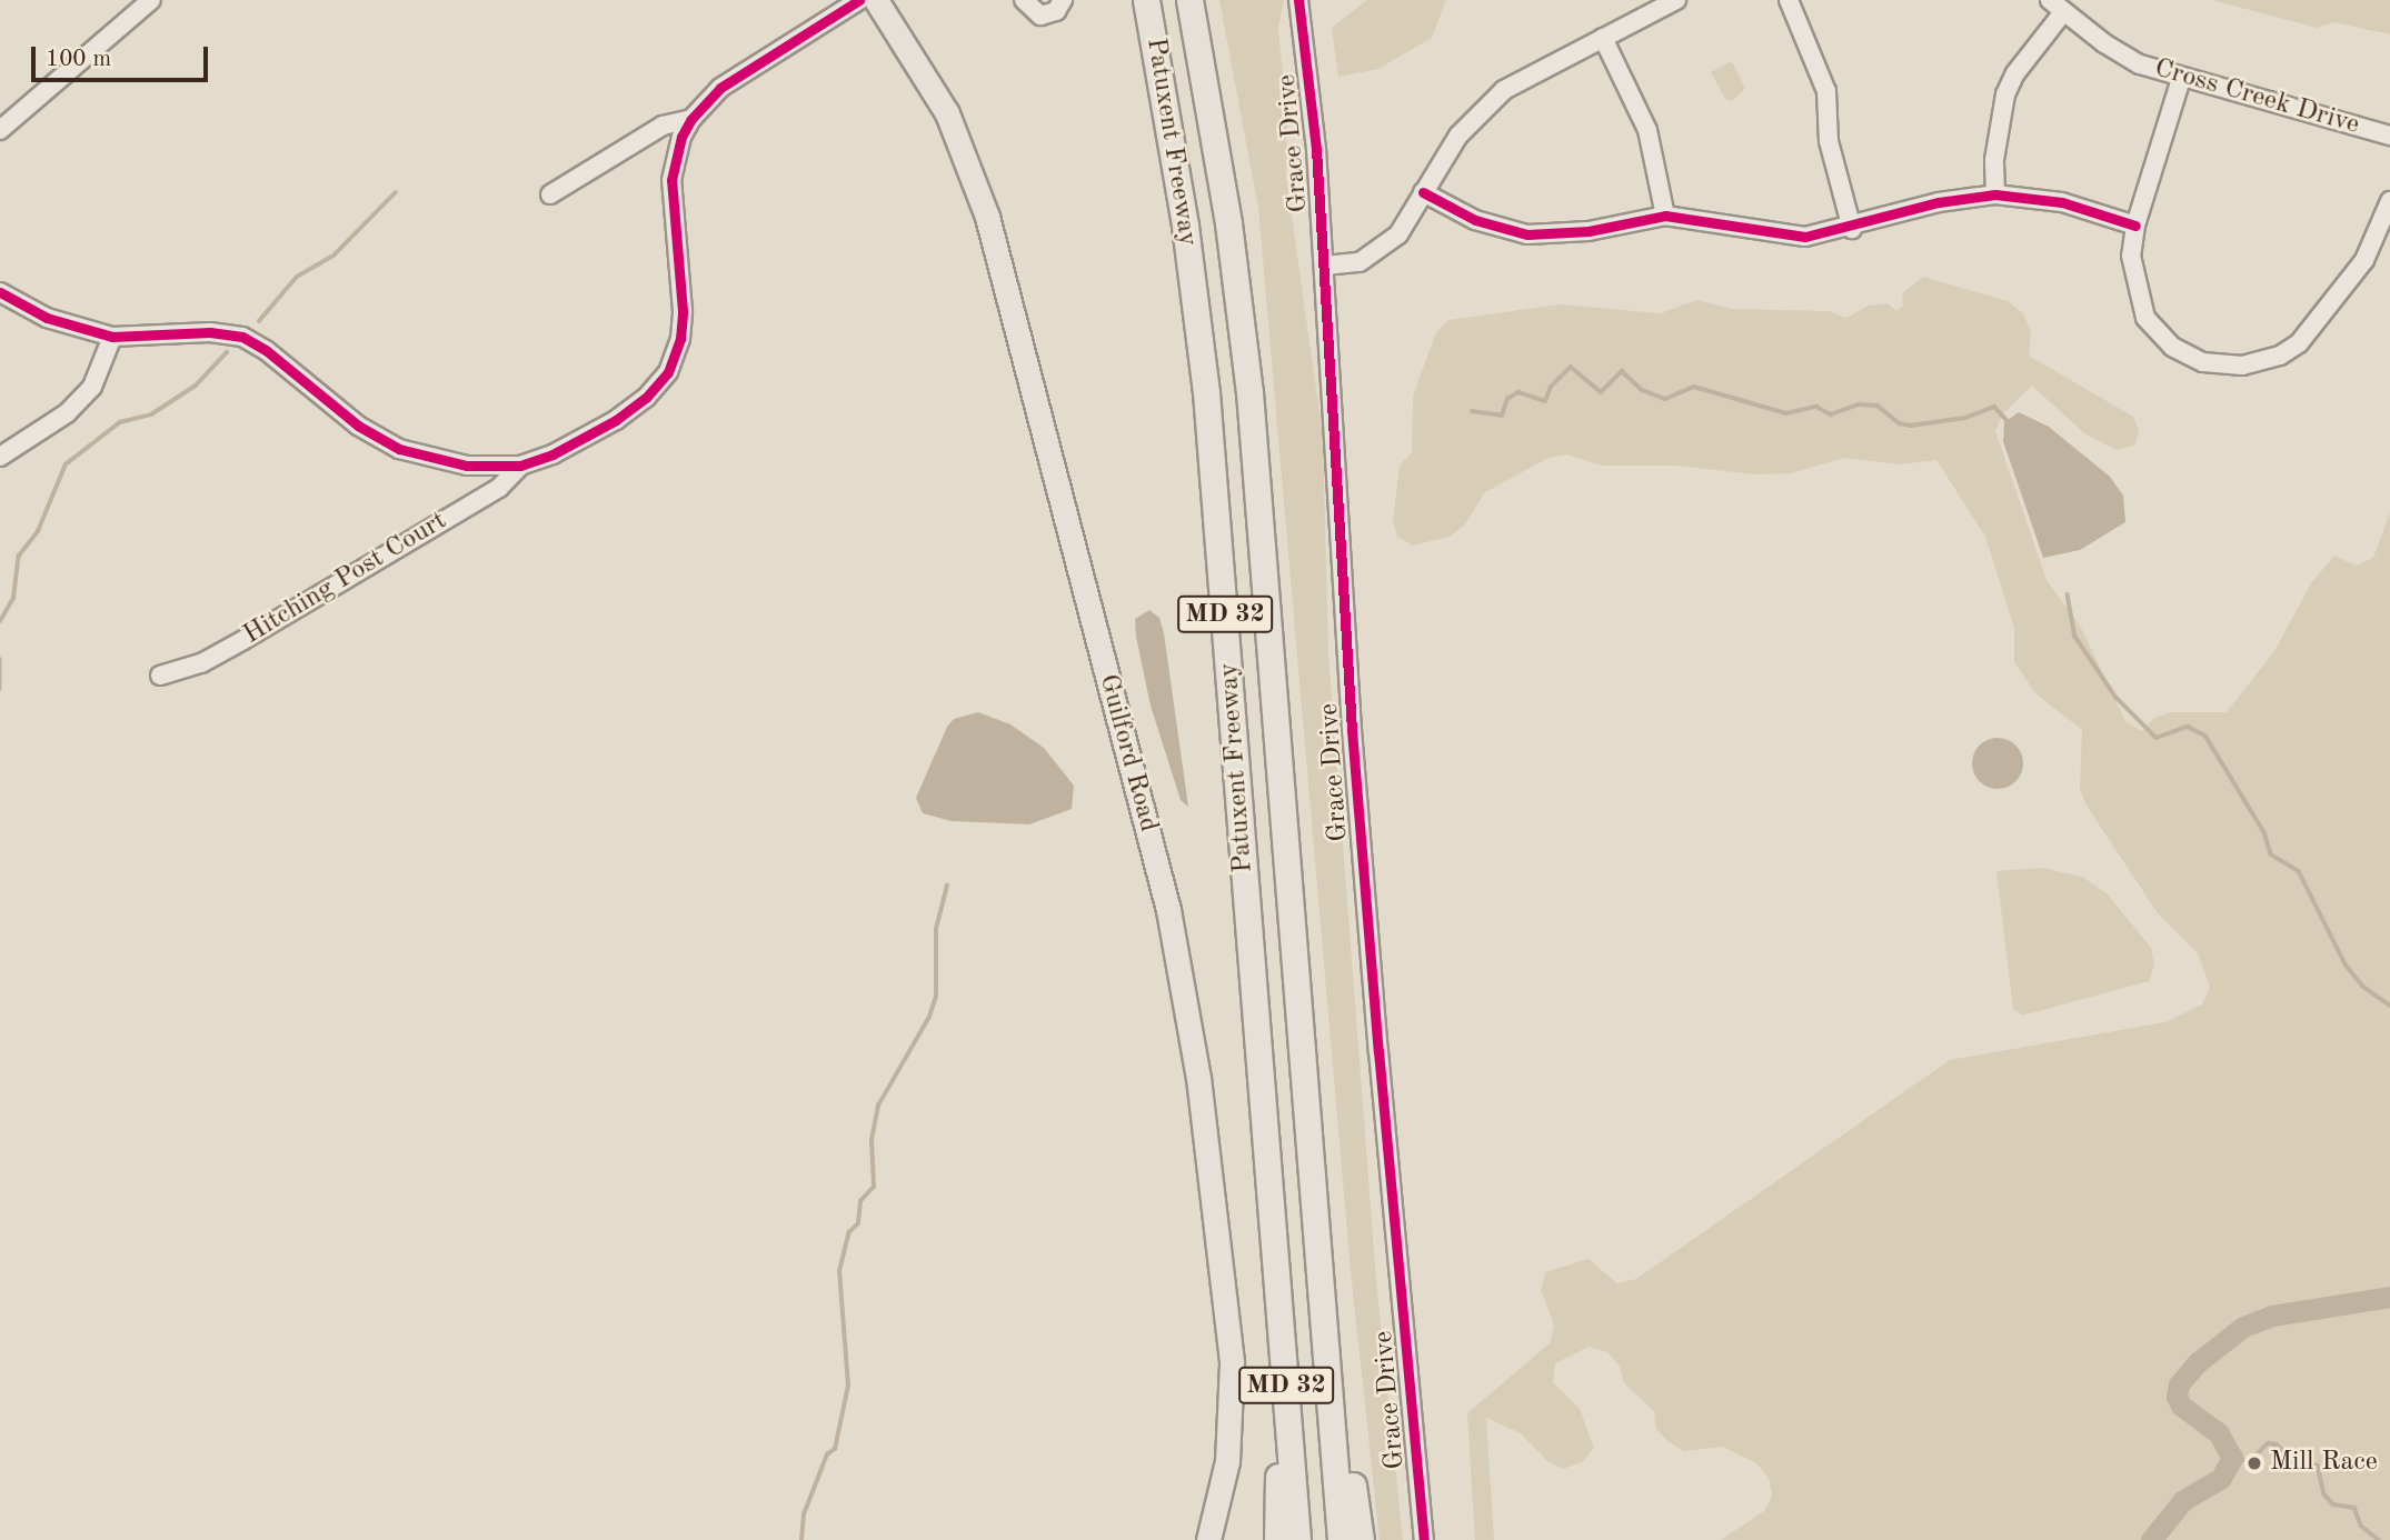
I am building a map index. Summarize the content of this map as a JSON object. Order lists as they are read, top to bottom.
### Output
{
  "streets": {
    "highway": ["Patuxent Freeway", "MD 32"],
    "main road": ["Guilford Road"],
    "street": ["Cross Creek Drive", "Grace Drive", "Hitching Post Court"]
  },
  "places": ["Mill Race"],
  "scale_bar": "100 m"
}
